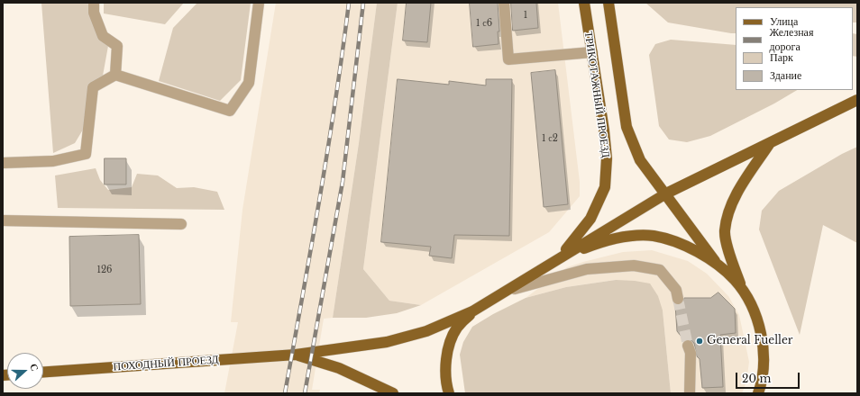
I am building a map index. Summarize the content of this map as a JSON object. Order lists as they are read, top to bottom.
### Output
{
  "streets": {
    "main road": ["ТРИКОТАЖНЫЙ ПРОЕЗД", "ПОХОДНЫЙ ПРОЕЗД"]
  },
  "places": ["General Fueller"],
  "house_numbers": [
    "1",
    "1 с6",
    "1 с2",
    "126"
  ],
  "legend": [
    "Улица",
    "Железная дорога",
    "Парк",
    "Здание"
  ],
  "scale_bar": "20 m",
  "north": "right"
}
